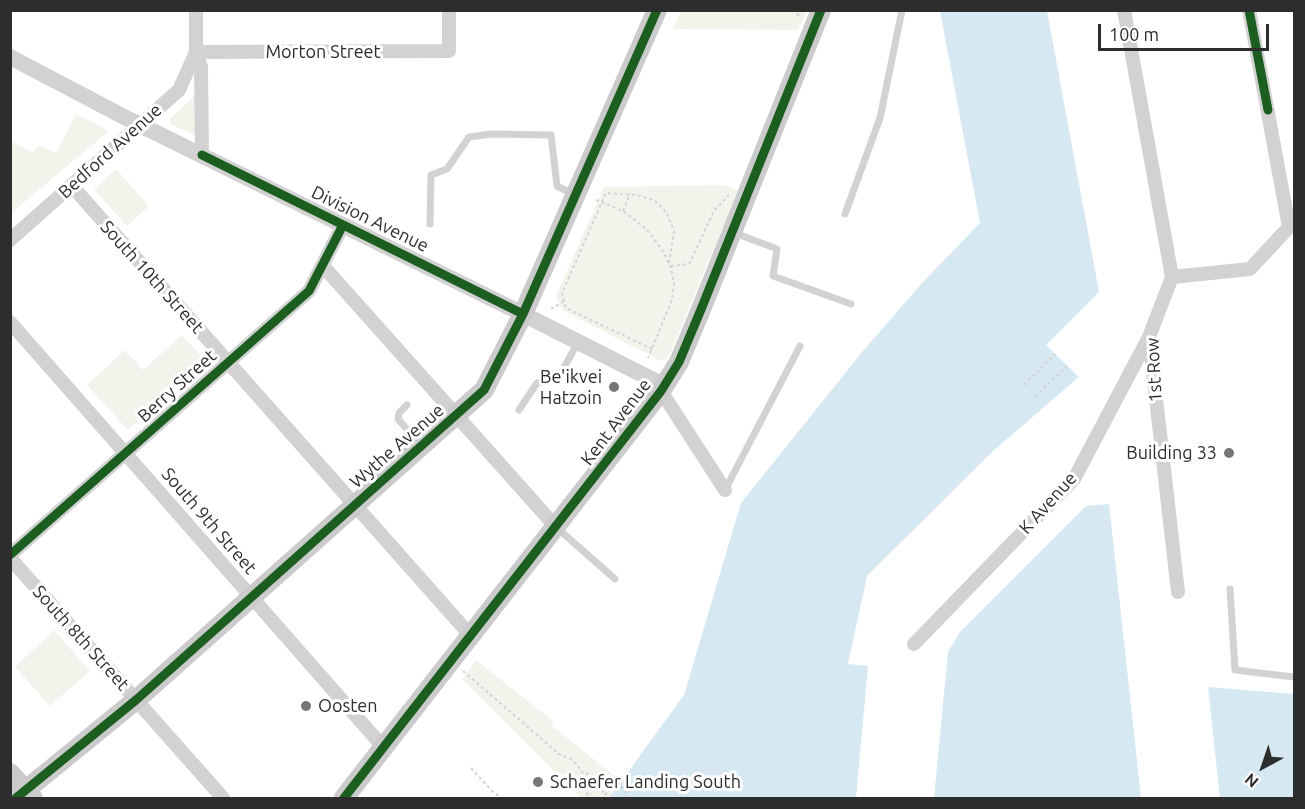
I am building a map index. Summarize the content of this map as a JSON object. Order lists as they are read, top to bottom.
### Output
{
  "streets": {
    "main road": ["Kent Avenue", "Wythe Avenue"],
    "street": [
      "Morton Street",
      "Bedford Avenue",
      "Division Avenue",
      "South 10th Street",
      "1st Row",
      "Berry Street",
      "K Avenue",
      "South 9th Street",
      "South 8th Street"
    ]
  },
  "crossings": [
    ["Morton Street", "Bedford Avenue"],
    ["Bedford Avenue", "Division Avenue"],
    ["Bedford Avenue", "South 10th Street"],
    ["Division Avenue", "Berry Street"],
    ["Division Avenue", "Kent Avenue"],
    ["Division Avenue", "Wythe Avenue"],
    ["South 10th Street", "Berry Street"],
    ["South 10th Street", "Kent Avenue"],
    ["South 10th Street", "Wythe Avenue"],
    ["1st Row", "K Avenue"],
    ["Berry Street", "South 9th Street"],
    ["Berry Street", "South 8th Street"],
    ["Kent Avenue", "South 9th Street"],
    ["Wythe Avenue", "South 9th Street"],
    ["Wythe Avenue", "South 8th Street"]
  ],
  "places": [
    "Be'ikvei Hatzoin",
    "Building 33",
    "Oosten",
    "Schaefer Landing South"
  ],
  "scale_bar": "100 m",
  "north": "bottom left"
}
